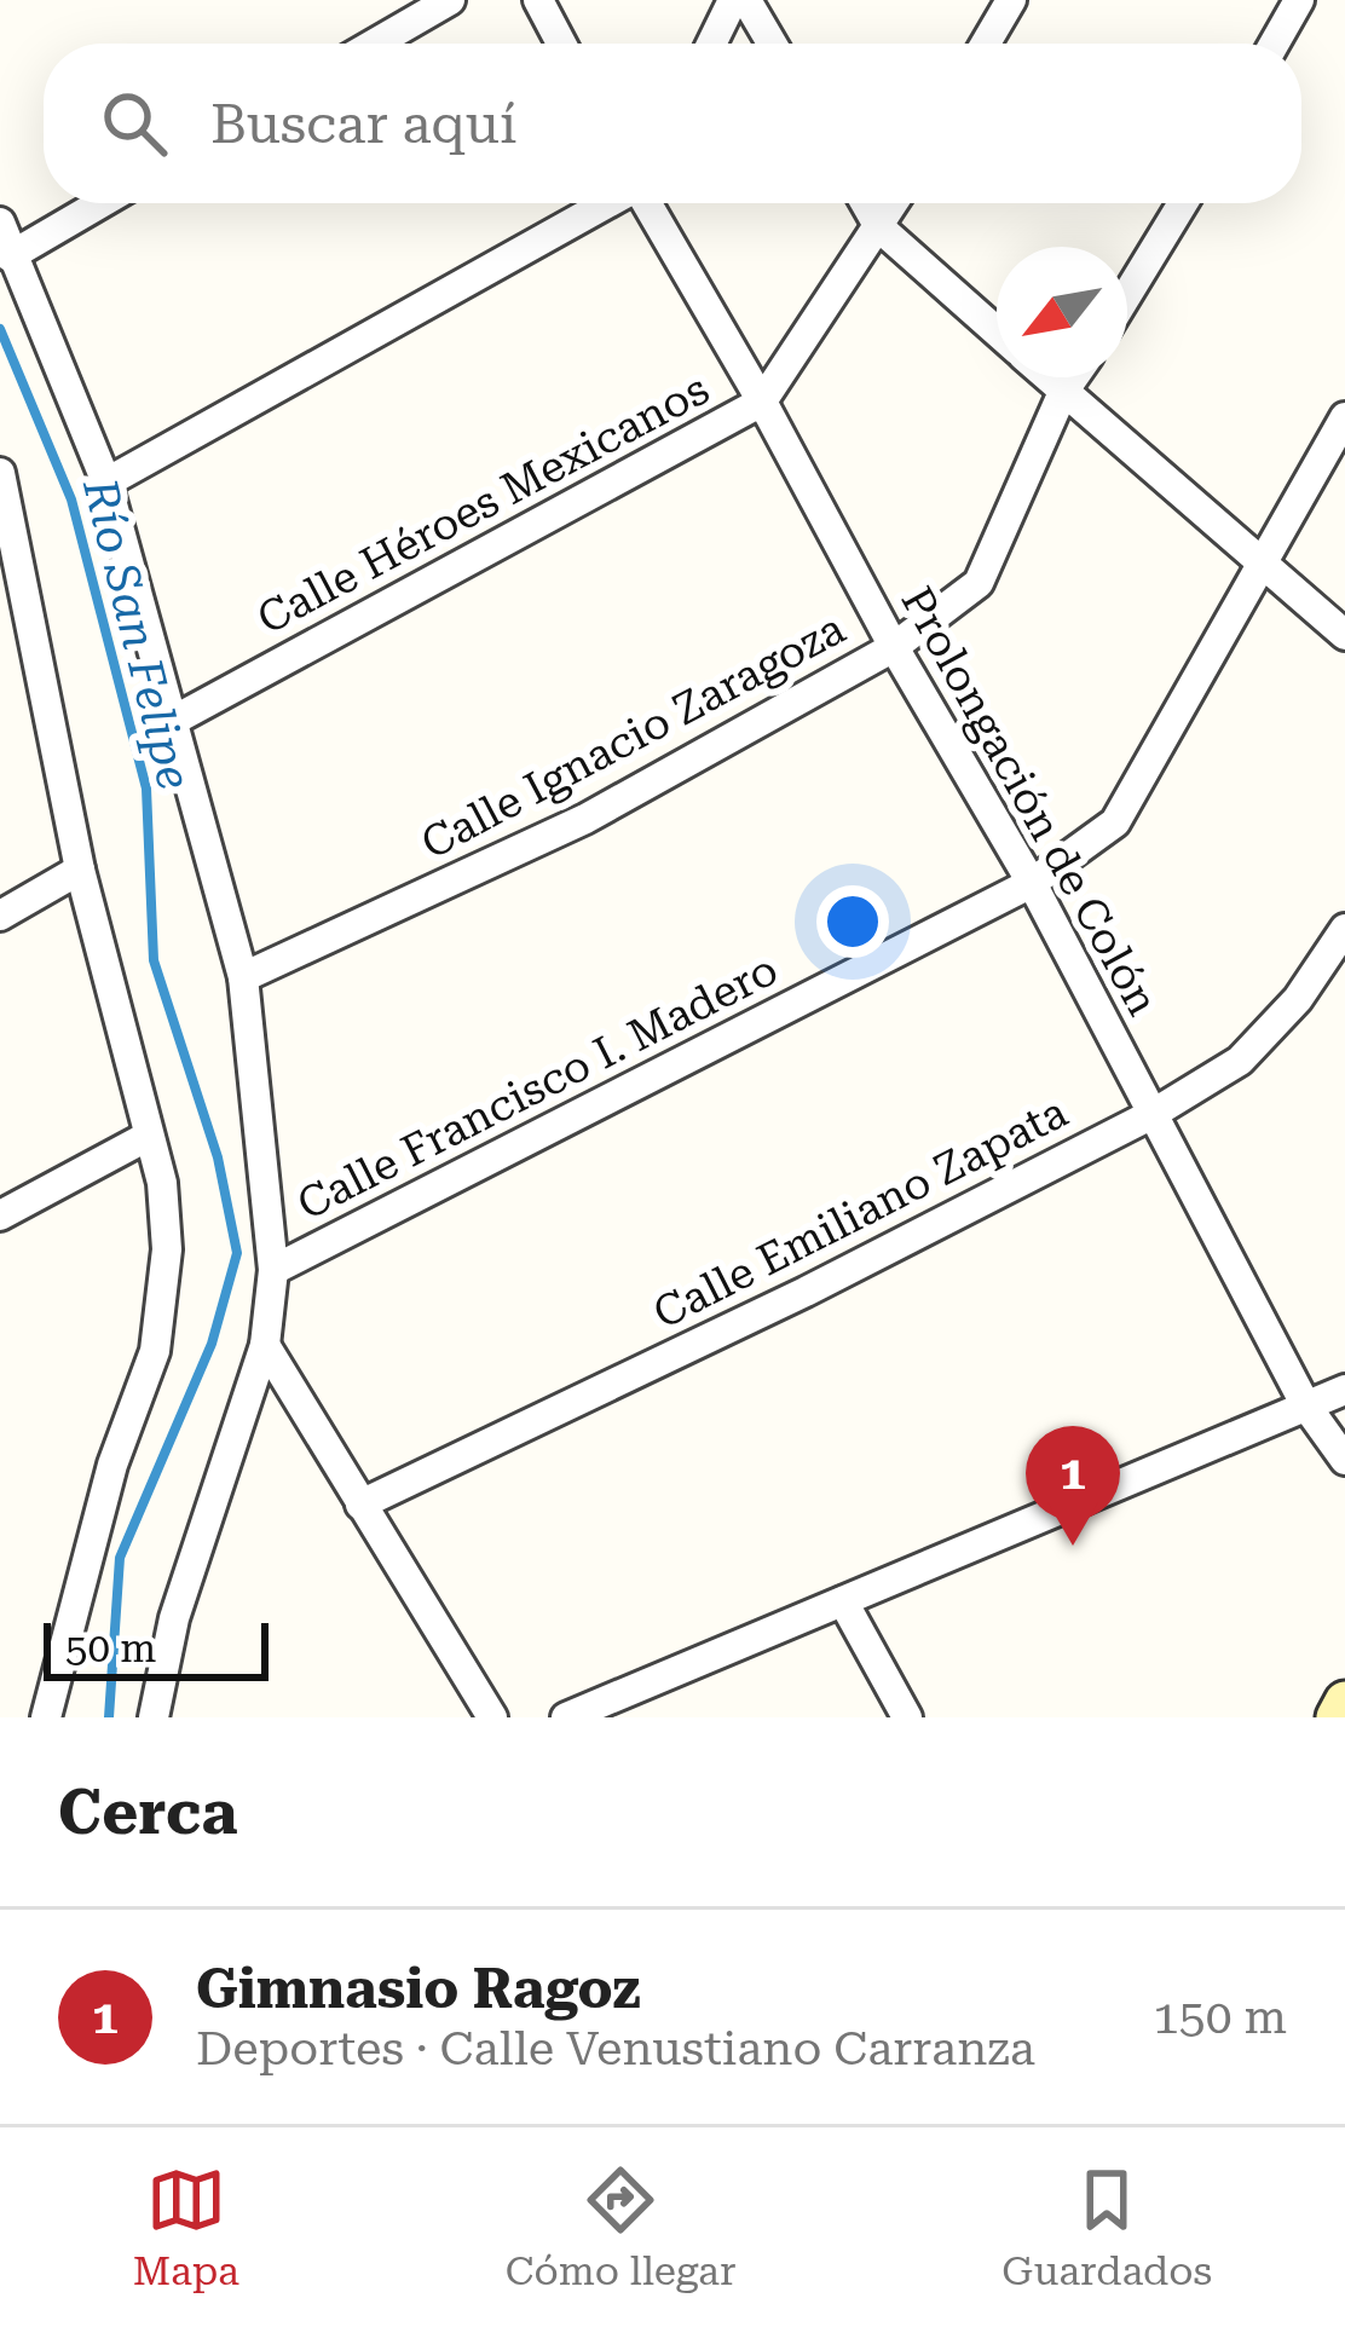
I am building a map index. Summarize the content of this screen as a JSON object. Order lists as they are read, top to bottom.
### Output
{
  "streets": {
    "street": [
      "Calle Héroes Mexicanos",
      "Calle Ignacio Zaragoza",
      "Prolongación de Colón",
      "Calle Francisco I. Madero",
      "Calle Emiliano Zapata"
    ]
  },
  "crossings": [
    ["Calle Héroes Mexicanos", "Prolongación de Colón"],
    ["Calle Ignacio Zaragoza", "Prolongación de Colón"],
    ["Prolongación de Colón", "Calle Francisco I. Madero"],
    ["Prolongación de Colón", "Calle Emiliano Zapata"]
  ],
  "water": ["Río San Felipe"],
  "scale_bar": "50 m",
  "north": "bottom left",
  "page": {
    "search": "Buscar aquí",
    "pins": "1",
    "scale": "50 m",
    "heading": "Cerca",
    "list": [
      {
        "mark": "1",
        "name": "Gimnasio Ragoz",
        "note": "Deportes · Calle Venustiano Carranza",
        "value": "150 m"
      }
    ],
    "nav": ["Mapa", "Cómo llegar", "Guardados"]
  }
}
